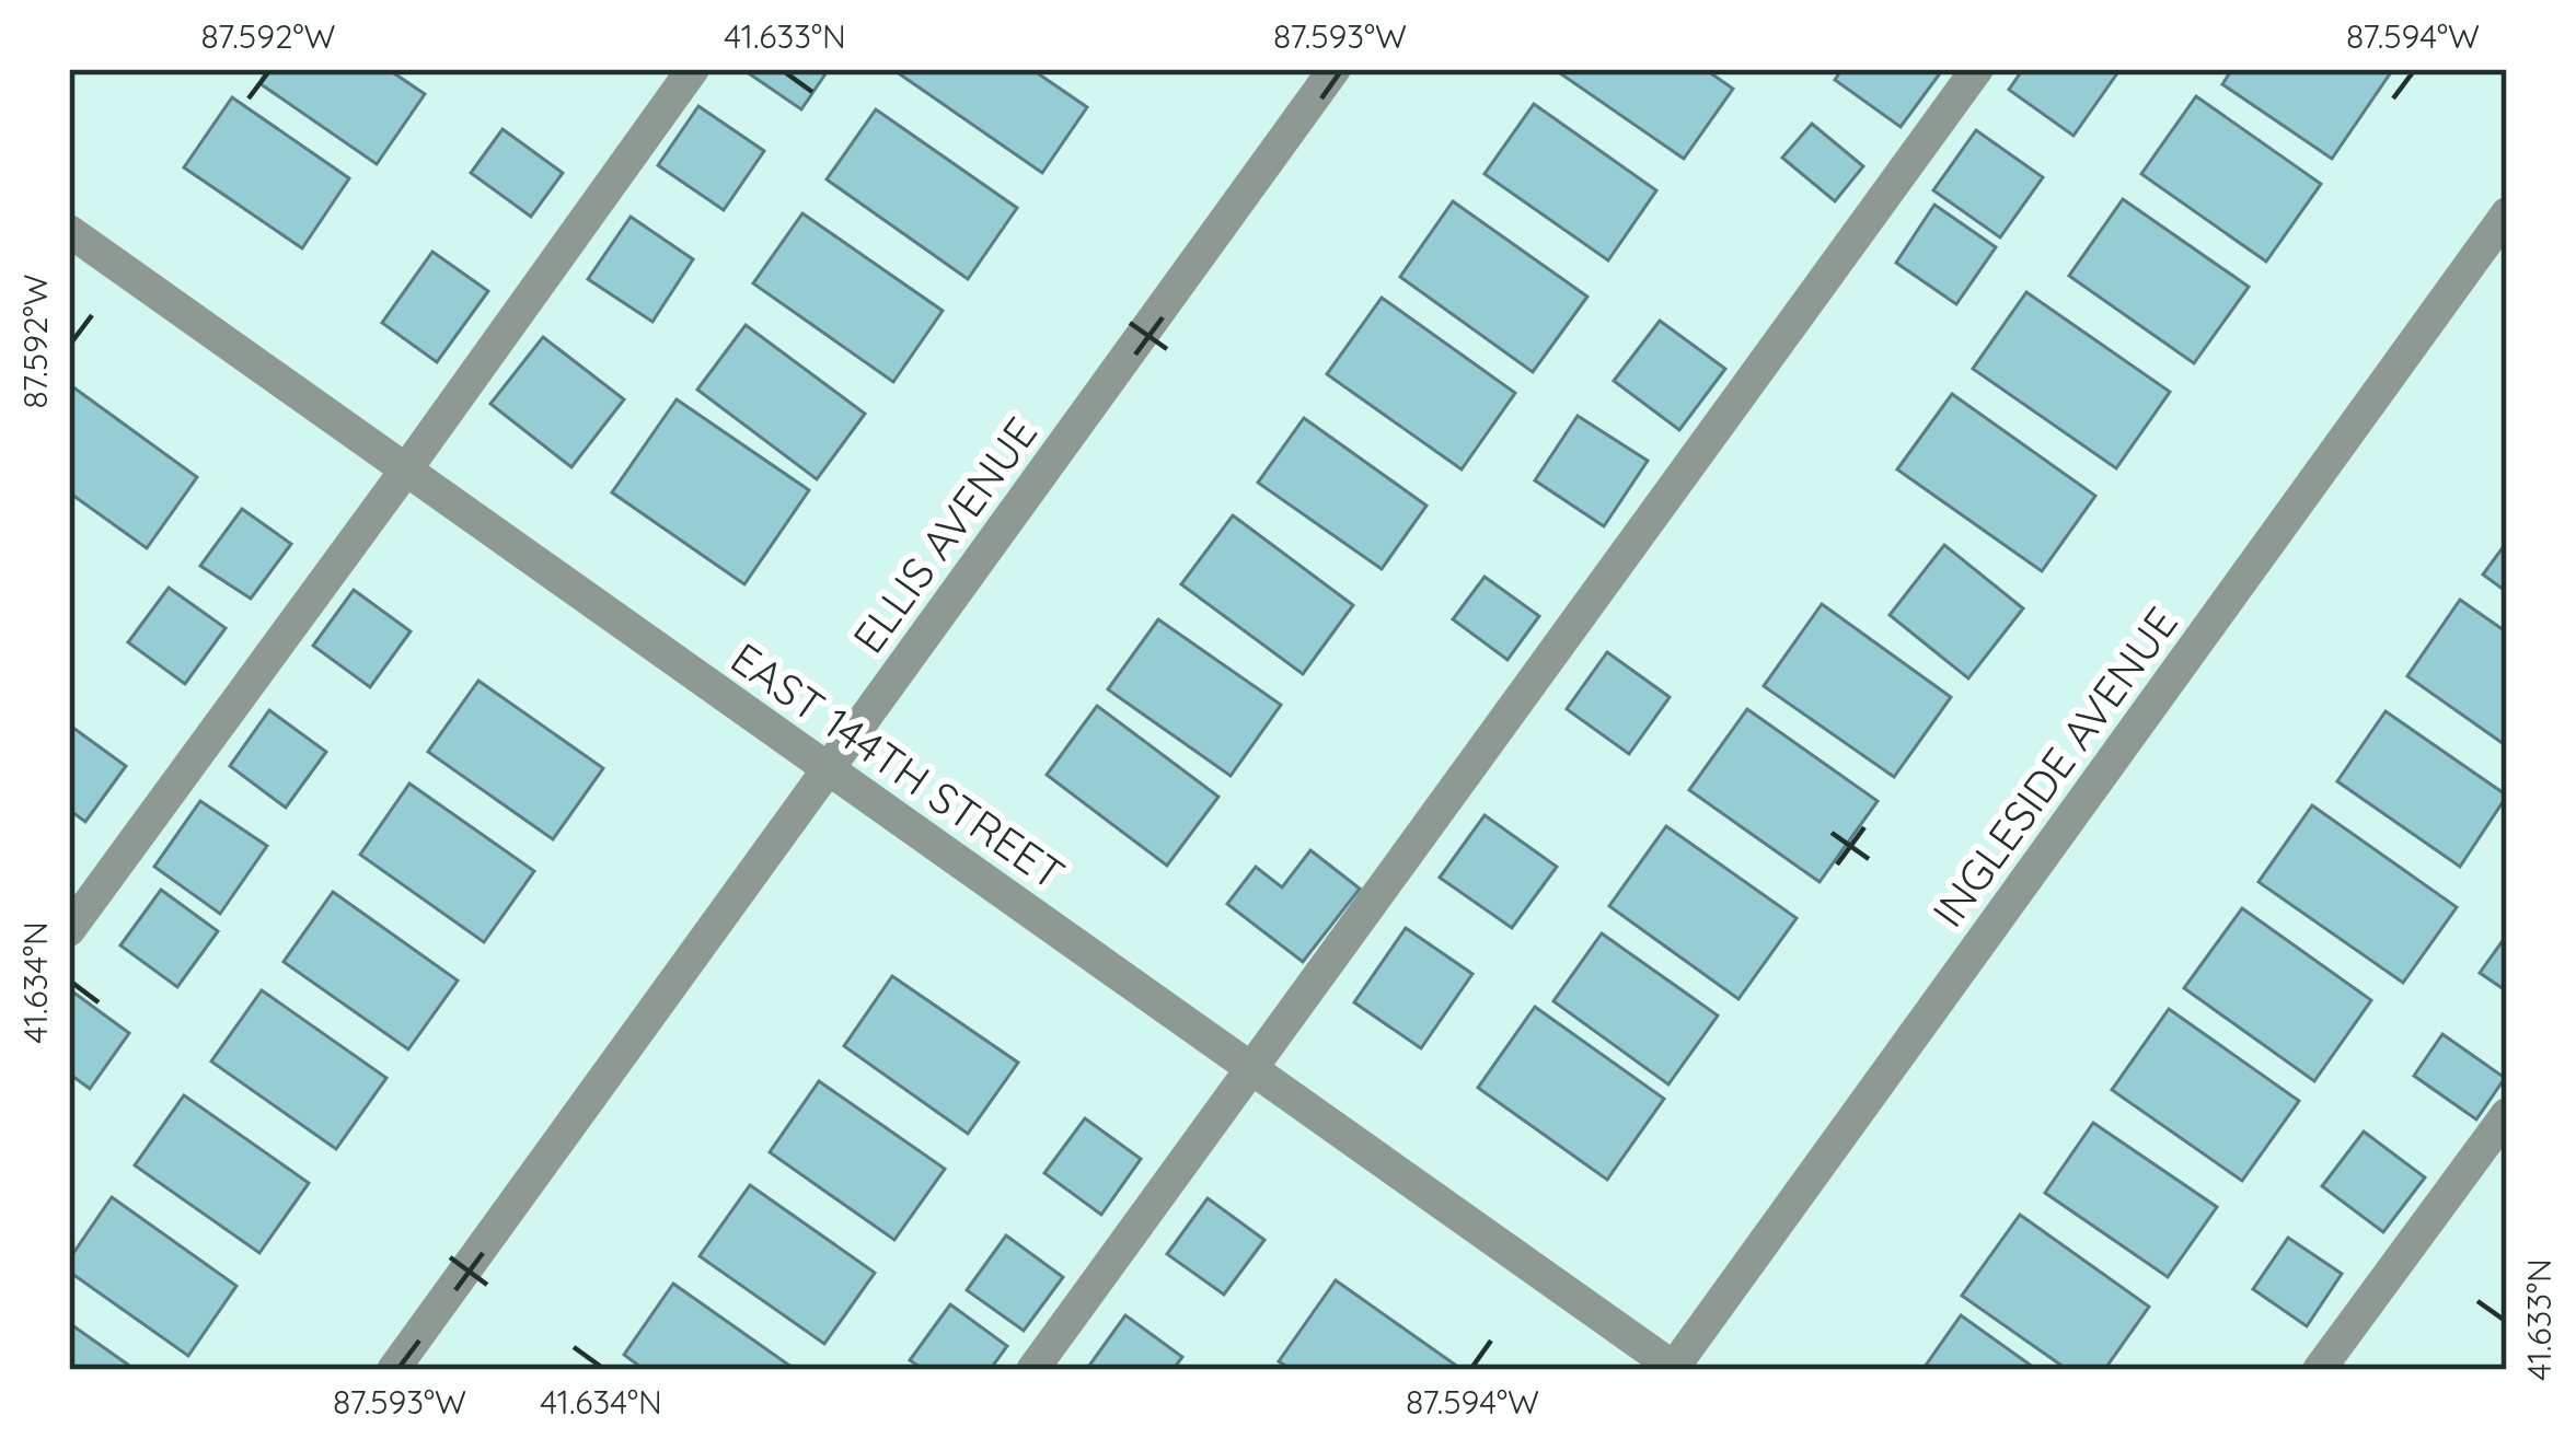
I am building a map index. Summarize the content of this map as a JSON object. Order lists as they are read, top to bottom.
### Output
{
  "streets": {
    "street": ["ELLIS AVENUE", "EAST 144TH STREET", "INGLESIDE AVENUE"]
  },
  "crossings": [
    ["ELLIS AVENUE", "EAST 144TH STREET"],
    ["EAST 144TH STREET", "INGLESIDE AVENUE"]
  ],
  "coordinates": [
    "87.592°W",
    "41.633°N",
    "87.593°W",
    "87.594°W",
    "41.634°N"
  ]
}
